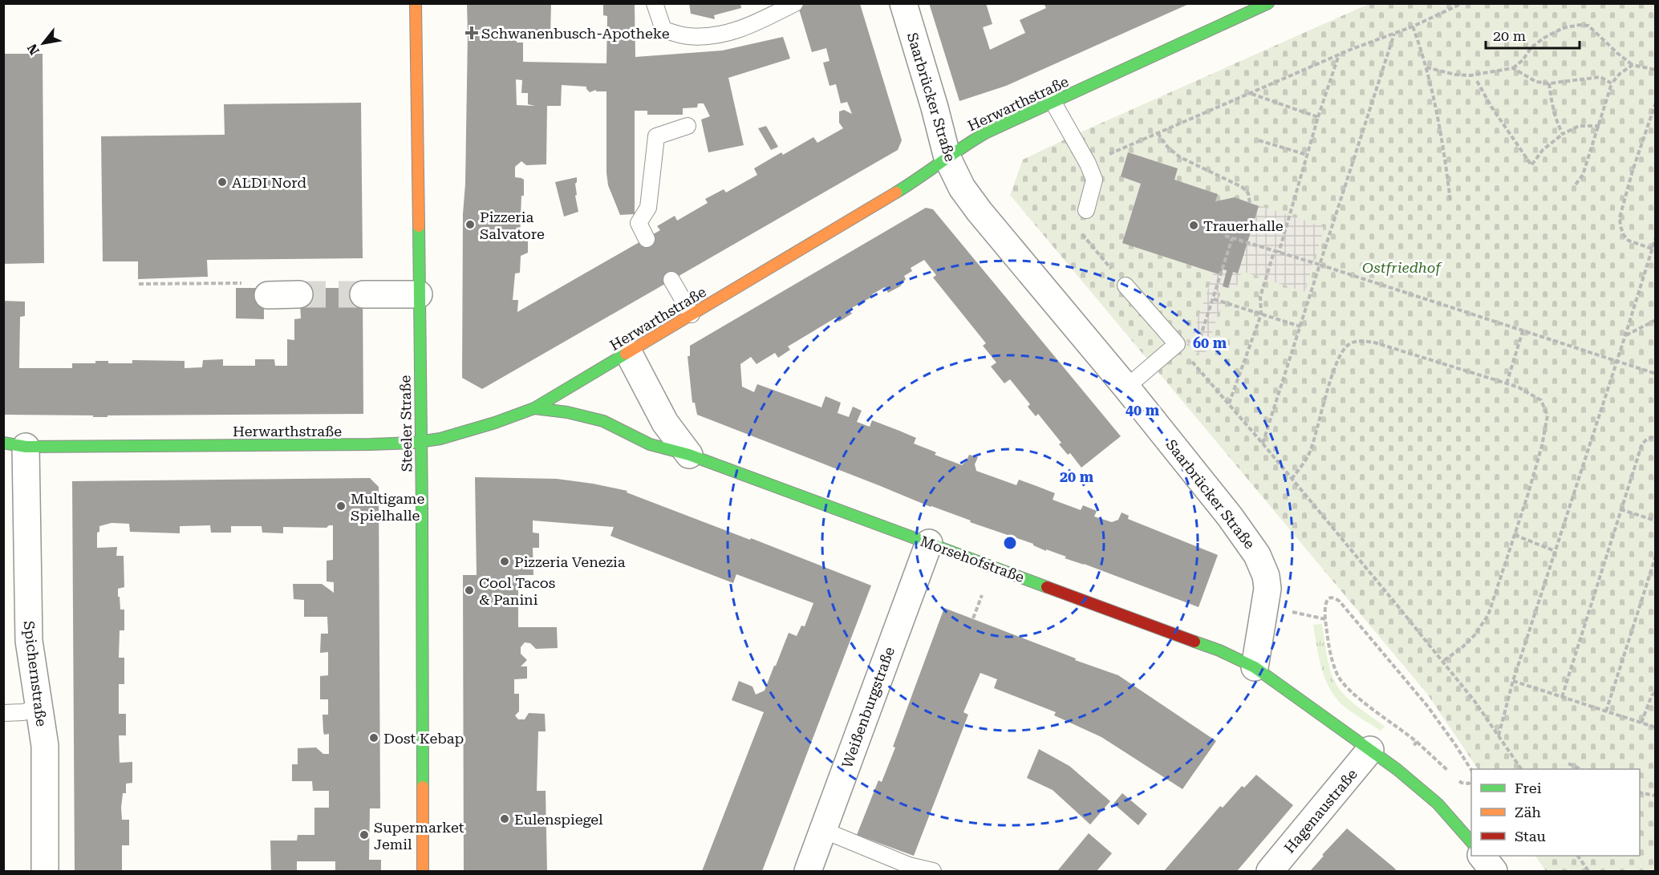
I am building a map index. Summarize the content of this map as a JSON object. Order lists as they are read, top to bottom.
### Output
{
  "streets": {
    "street": [
      "Saarbrücker Straße",
      "Herwarthstraße",
      "Steeler Straße",
      "Morsehofstraße",
      "Spichernstraße",
      "Weißenburgstraße",
      "Hagenaustraße"
    ]
  },
  "crossings": [
    ["Saarbrücker Straße", "Herwarthstraße"],
    ["Saarbrücker Straße", "Morsehofstraße"],
    ["Herwarthstraße", "Steeler Straße"],
    ["Herwarthstraße", "Morsehofstraße"],
    ["Herwarthstraße", "Spichernstraße"],
    ["Morsehofstraße", "Weißenburgstraße"]
  ],
  "parks": ["Ostfriedhof"],
  "places": {
    "health": ["Schwanenbusch-Apotheke"],
    "other": [
      "ALDI Nord",
      "Pizzeria Salvatore",
      "Trauerhalle",
      "Multigame Spielhalle",
      "Pizzeria Venezia",
      "Cool Tacos & Panini",
      "Dost Kebap",
      "Eulenspiegel",
      "Supermarket Jemil"
    ]
  },
  "legend": ["Frei", "Zäh", "Stau"],
  "scale_bar": "20 m",
  "north": "bottom left",
  "rings": ["60 m", "40 m", "20 m"]
}
